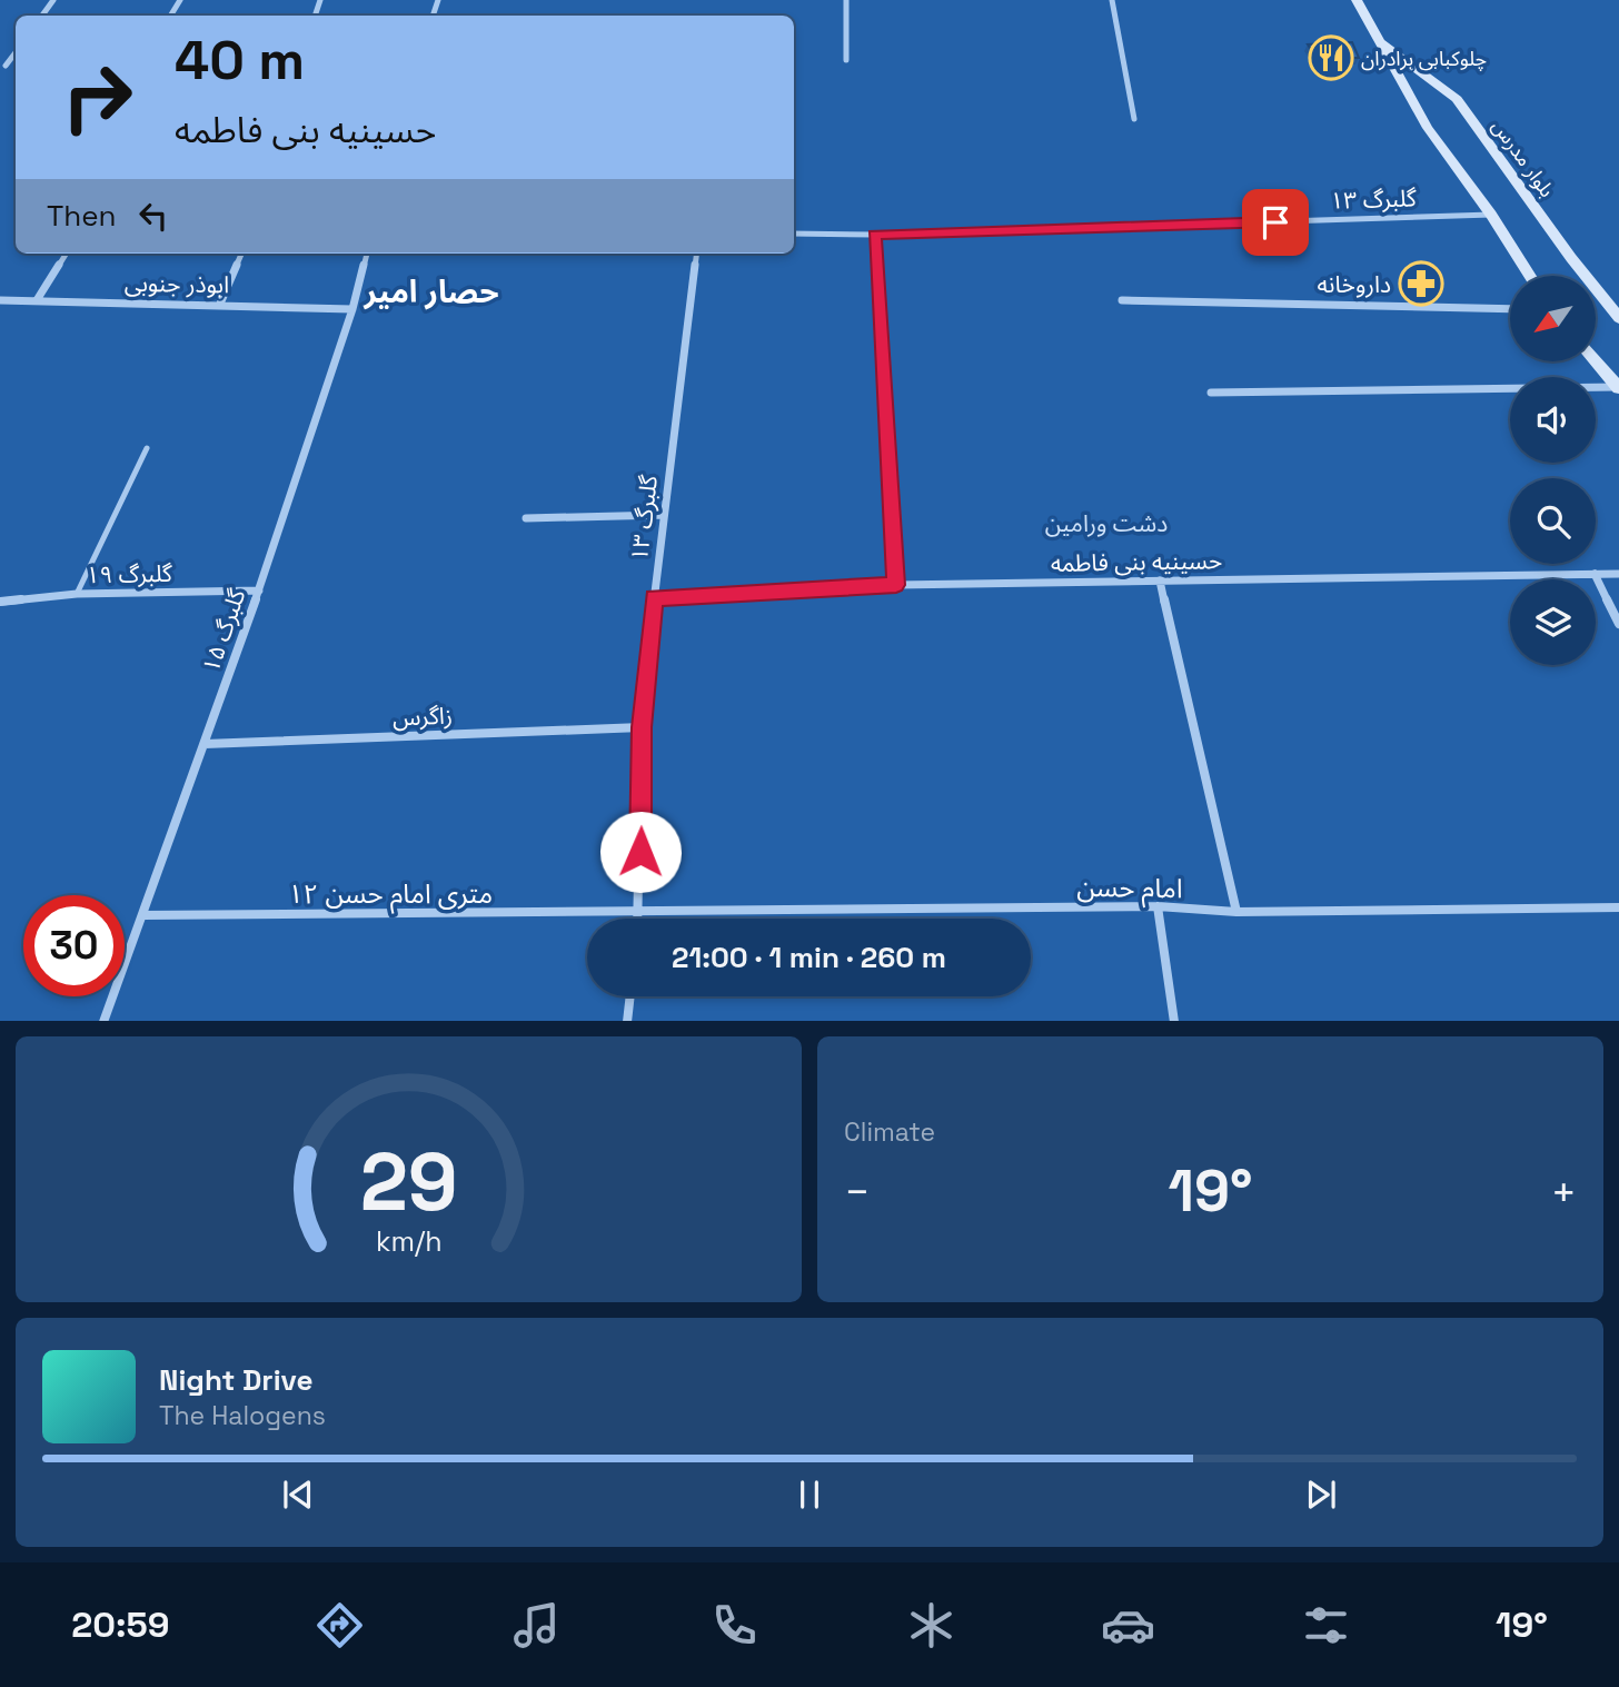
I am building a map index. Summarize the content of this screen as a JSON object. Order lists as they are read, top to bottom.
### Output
{
  "streets": {
    "main road": ["بلوار مدرس"],
    "street": [
      "گلبرگ ۱۳",
      "ابوذر جنوبی",
      "حسینیه بنی فاطمه",
      "گلبرگ ۱۹",
      "گلبرگ ۱۵",
      "زاگرس",
      "امام حسن",
      "۱۲ متری امام حسن"
    ]
  },
  "crossings": [
    ["بلوار مدرس", "گلبرگ ۱۳"],
    ["گلبرگ ۱۳", "حسینیه بنی فاطمه"],
    ["گلبرگ ۱۳", "زاگرس"],
    ["گلبرگ ۱۳", "امام حسن"],
    ["گلبرگ ۱۳", "۱۲ متری امام حسن"],
    ["ابوذر جنوبی", "گلبرگ ۱۵"],
    ["گلبرگ ۱۹", "گلبرگ ۱۵"],
    ["گلبرگ ۱۵", "زاگرس"],
    ["گلبرگ ۱۵", "۱۲ متری امام حسن"],
    ["امام حسن", "۱۲ متری امام حسن"]
  ],
  "districts": ["حصار امیر"],
  "parks": ["دشت ورامین"],
  "places": {
    "restaurant": ["چلوکبابی برادران"],
    "pharmacy": ["داروخانه"]
  },
  "north": "bottom left",
  "page": {
    "turn": ["40 m", "حسینیه بنی فاطمه"],
    "then": "Then",
    "limit": "30",
    "trip": "21:00 · 1 min · 260 m",
    "tile": "Climate",
    "heat": ["−", "19°", "+"],
    "song": ["Night Drive", "The Halogens"],
    "tabs": ["20:59", "19°"],
    "gauge": ["29", "km/h"]
  }
}
